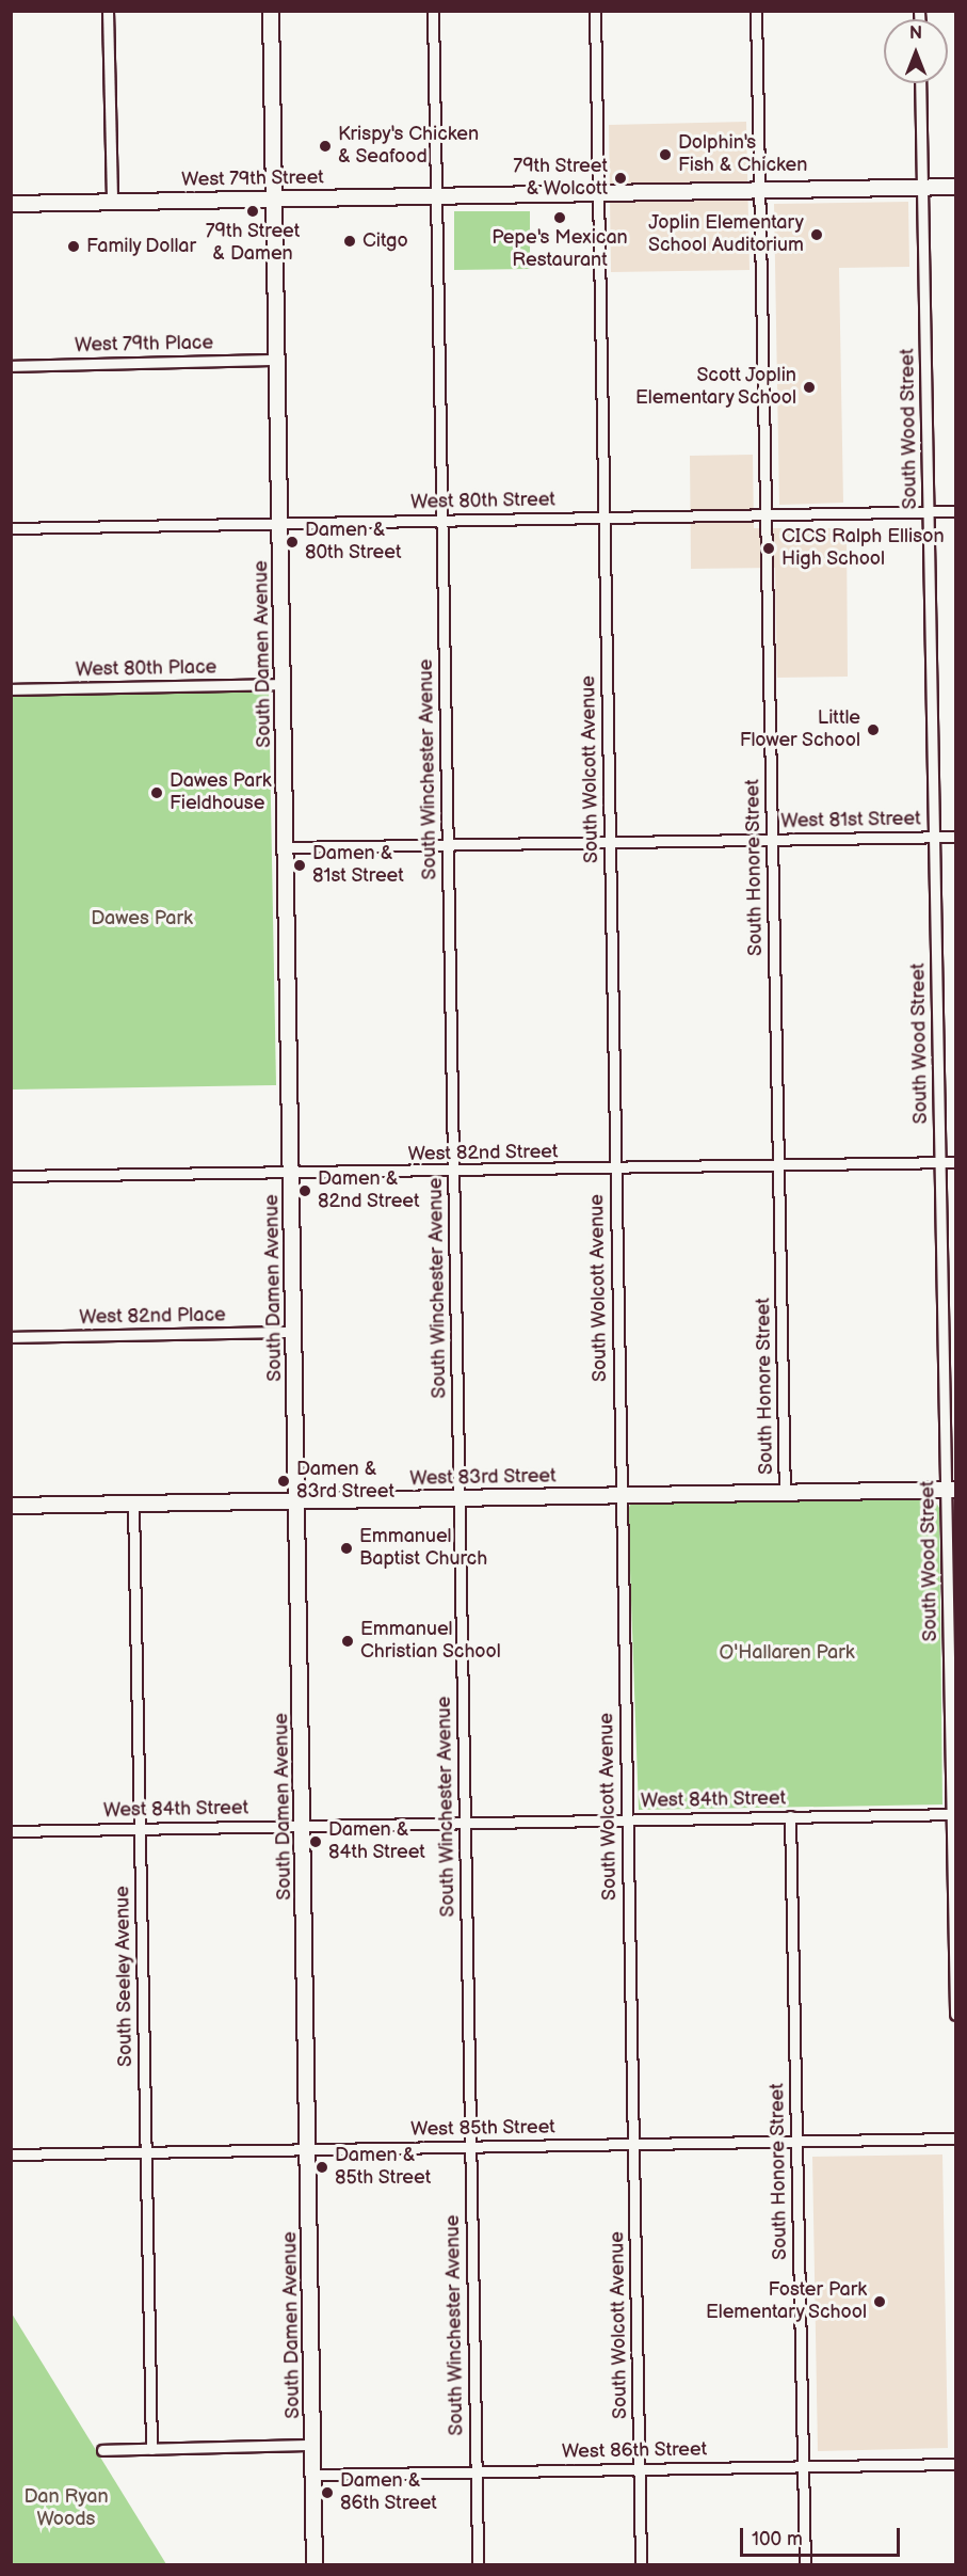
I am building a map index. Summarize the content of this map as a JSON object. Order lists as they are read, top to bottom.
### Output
{
  "streets": {
    "street": [
      "West 79th Street",
      "West 79th Place",
      "South Wood Street",
      "West 80th Street",
      "South Damen Avenue",
      "West 80th Place",
      "South Winchester Avenue",
      "South Wolcott Avenue",
      "West 81st Street",
      "South Honore Street",
      "West 82nd Street",
      "West 82nd Place",
      "West 83rd Street",
      "West 84th Street",
      "South Seeley Avenue",
      "West 85th Street",
      "West 86th Street"
    ]
  },
  "crossings": [
    ["West 79th Street", "South Wood Street"],
    ["West 79th Street", "South Damen Avenue"],
    ["West 79th Street", "South Winchester Avenue"],
    ["West 79th Street", "South Wolcott Avenue"],
    ["West 79th Street", "South Honore Street"],
    ["West 79th Place", "South Damen Avenue"],
    ["South Wood Street", "West 80th Street"],
    ["South Wood Street", "West 81st Street"],
    ["South Wood Street", "West 82nd Street"],
    ["South Wood Street", "West 83rd Street"],
    ["South Wood Street", "West 84th Street"],
    ["West 80th Street", "South Damen Avenue"],
    ["West 80th Street", "South Winchester Avenue"],
    ["West 80th Street", "South Wolcott Avenue"],
    ["West 80th Street", "South Honore Street"],
    ["South Damen Avenue", "West 80th Place"],
    ["South Damen Avenue", "West 81st Street"],
    ["South Damen Avenue", "West 82nd Street"],
    ["South Damen Avenue", "West 82nd Place"],
    ["South Damen Avenue", "West 83rd Street"],
    ["South Damen Avenue", "West 84th Street"],
    ["South Damen Avenue", "West 85th Street"],
    ["South Damen Avenue", "West 86th Street"],
    ["South Winchester Avenue", "West 81st Street"],
    ["South Winchester Avenue", "West 82nd Street"],
    ["South Winchester Avenue", "West 83rd Street"],
    ["South Winchester Avenue", "West 84th Street"],
    ["South Winchester Avenue", "West 85th Street"],
    ["South Winchester Avenue", "West 86th Street"],
    ["South Wolcott Avenue", "West 81st Street"],
    ["South Wolcott Avenue", "West 82nd Street"],
    ["South Wolcott Avenue", "West 83rd Street"],
    ["South Wolcott Avenue", "West 84th Street"],
    ["South Wolcott Avenue", "West 85th Street"],
    ["South Wolcott Avenue", "West 86th Street"],
    ["West 81st Street", "South Honore Street"],
    ["South Honore Street", "West 82nd Street"],
    ["South Honore Street", "West 83rd Street"],
    ["South Honore Street", "West 84th Street"],
    ["South Honore Street", "West 85th Street"],
    ["South Honore Street", "West 86th Street"],
    ["West 83rd Street", "South Seeley Avenue"],
    ["West 84th Street", "South Seeley Avenue"],
    ["South Seeley Avenue", "West 85th Street"]
  ],
  "parks": ["Dawes Park", "O'Hallaren Park", "Dan Ryan Woods"],
  "places": [
    "Krispy's Chicken & Seafood",
    "Dolphin's Fish & Chicken",
    "79th Street & Wolcott",
    "79th Street & Damen",
    "Pepe's Mexican Restaurant",
    "Joplin Elementary School Auditorium",
    "Citgo",
    "Family Dollar",
    "Scott Joplin Elementary School",
    "Damen & 80th Street",
    "CICS Ralph Ellison High School",
    "Little Flower School",
    "Dawes Park Fieldhouse",
    "Damen & 81st Street",
    "Damen & 82nd Street",
    "Damen & 83rd Street",
    "Emmanuel Baptist Church",
    "Emmanuel Christian School",
    "Damen & 84th Street",
    "Damen & 85th Street",
    "Foster Park Elementary School",
    "Damen & 86th Street"
  ],
  "scale_bar": "100 m",
  "north": "top"
}
